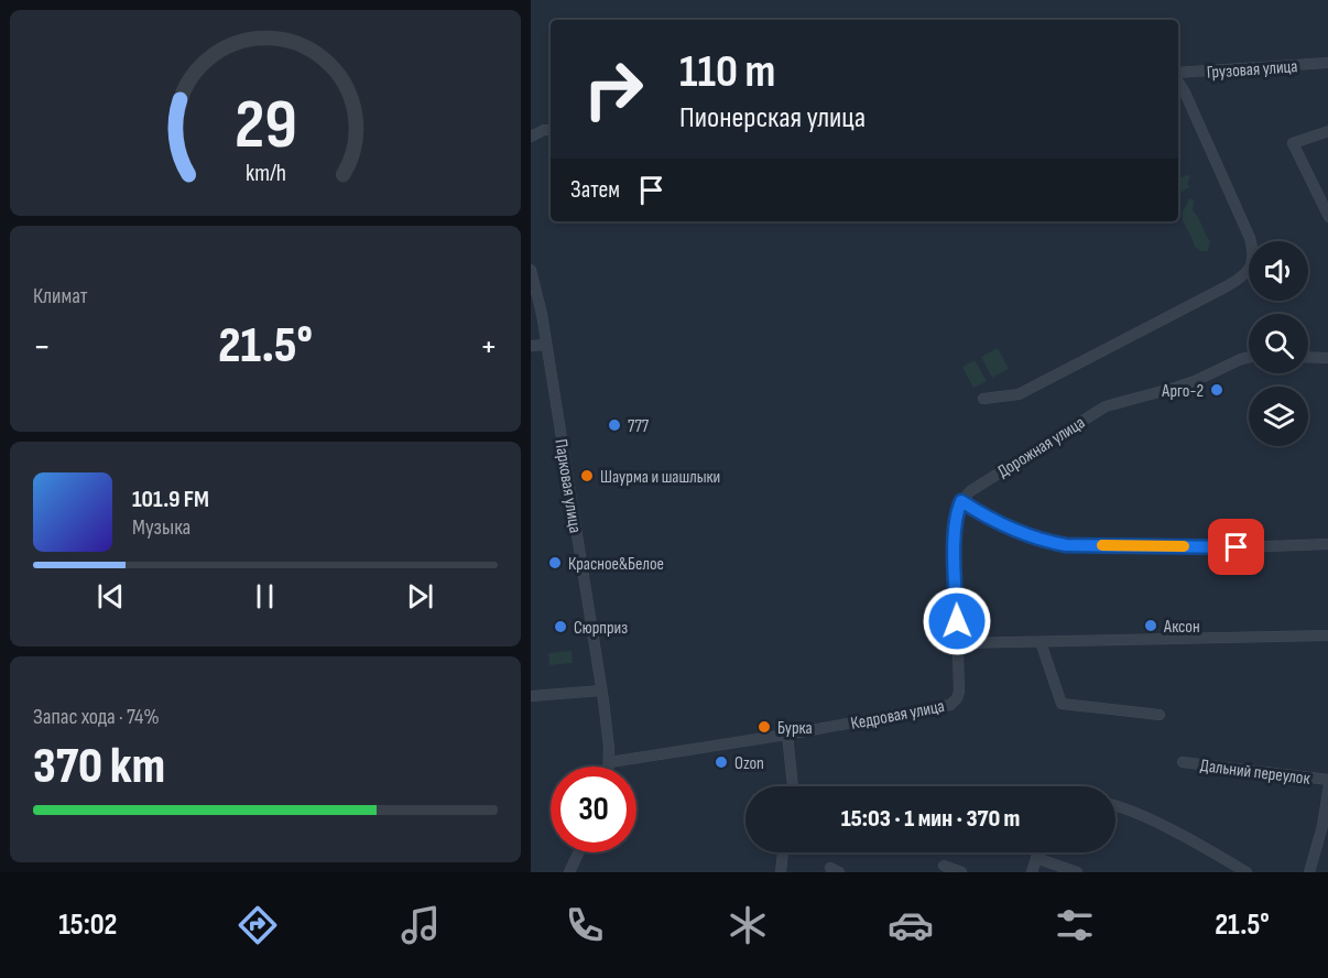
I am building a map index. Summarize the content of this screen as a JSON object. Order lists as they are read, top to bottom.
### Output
{
  "streets": {
    "street": [
      "Грузовая улица",
      "Дорожная улица",
      "Парковая улица",
      "Кедровая улица",
      "Дальний переулок"
    ]
  },
  "crossings": [
    ["Парковая улица", "Кедровая улица"]
  ],
  "places": [
    "Арго-2",
    "777",
    "Шаурма и шашлыки",
    "Красное&Белое",
    "Аксон",
    "Сюрприз",
    "Бурка",
    "Ozon"
  ],
  "page": {
    "turn": ["110 m", "Пионерская улица"],
    "then": "Затем",
    "tile": [
      "Климат",
      ["Запас хода · 74%", "370 km"]
    ],
    "heat": ["−", "21.5°", "+"],
    "song": ["101.9 FM", "Музыка"],
    "limit": "30",
    "trip": "15:03 · 1 мин · 370 m",
    "tabs": ["15:02", "21.5°"],
    "gauge": ["29", "km/h"]
  }
}
